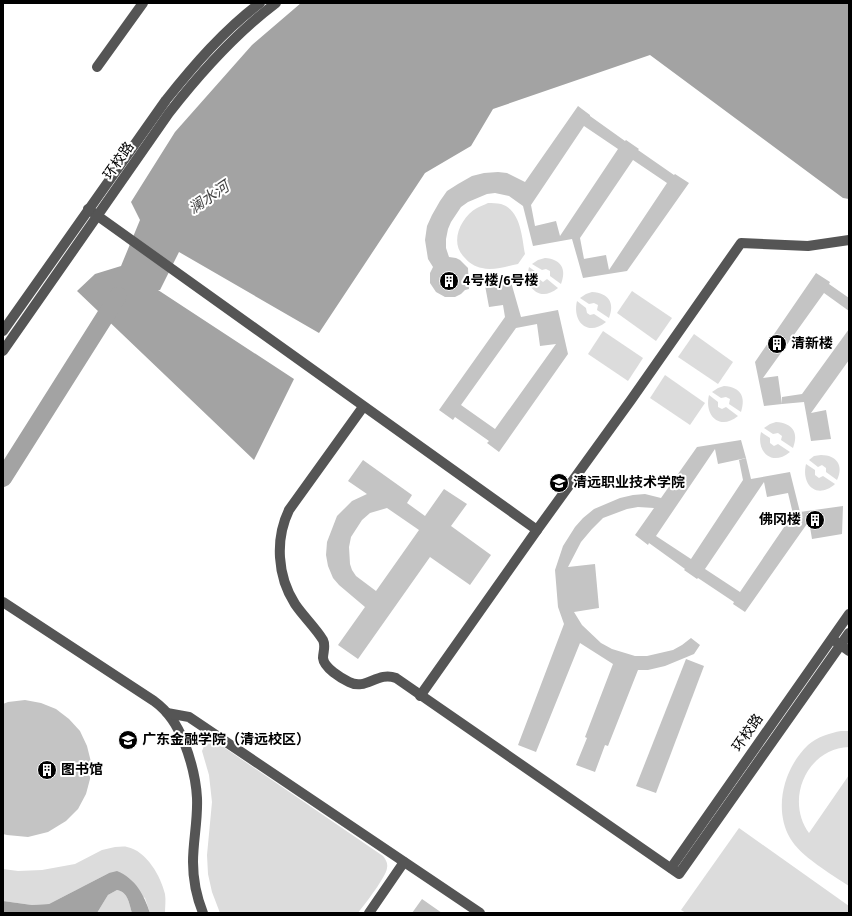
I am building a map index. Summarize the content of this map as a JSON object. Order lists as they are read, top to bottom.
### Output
{
  "streets": {
    "street": ["环校路"]
  },
  "water": ["澜水河"],
  "places": {
    "building": [
      "4号楼/6号楼",
      "清新楼",
      "佛冈楼",
      "图书馆"
    ],
    "school or university": ["清远职业技术学院", "广东金融学院（清远校区）"]
  }
}
